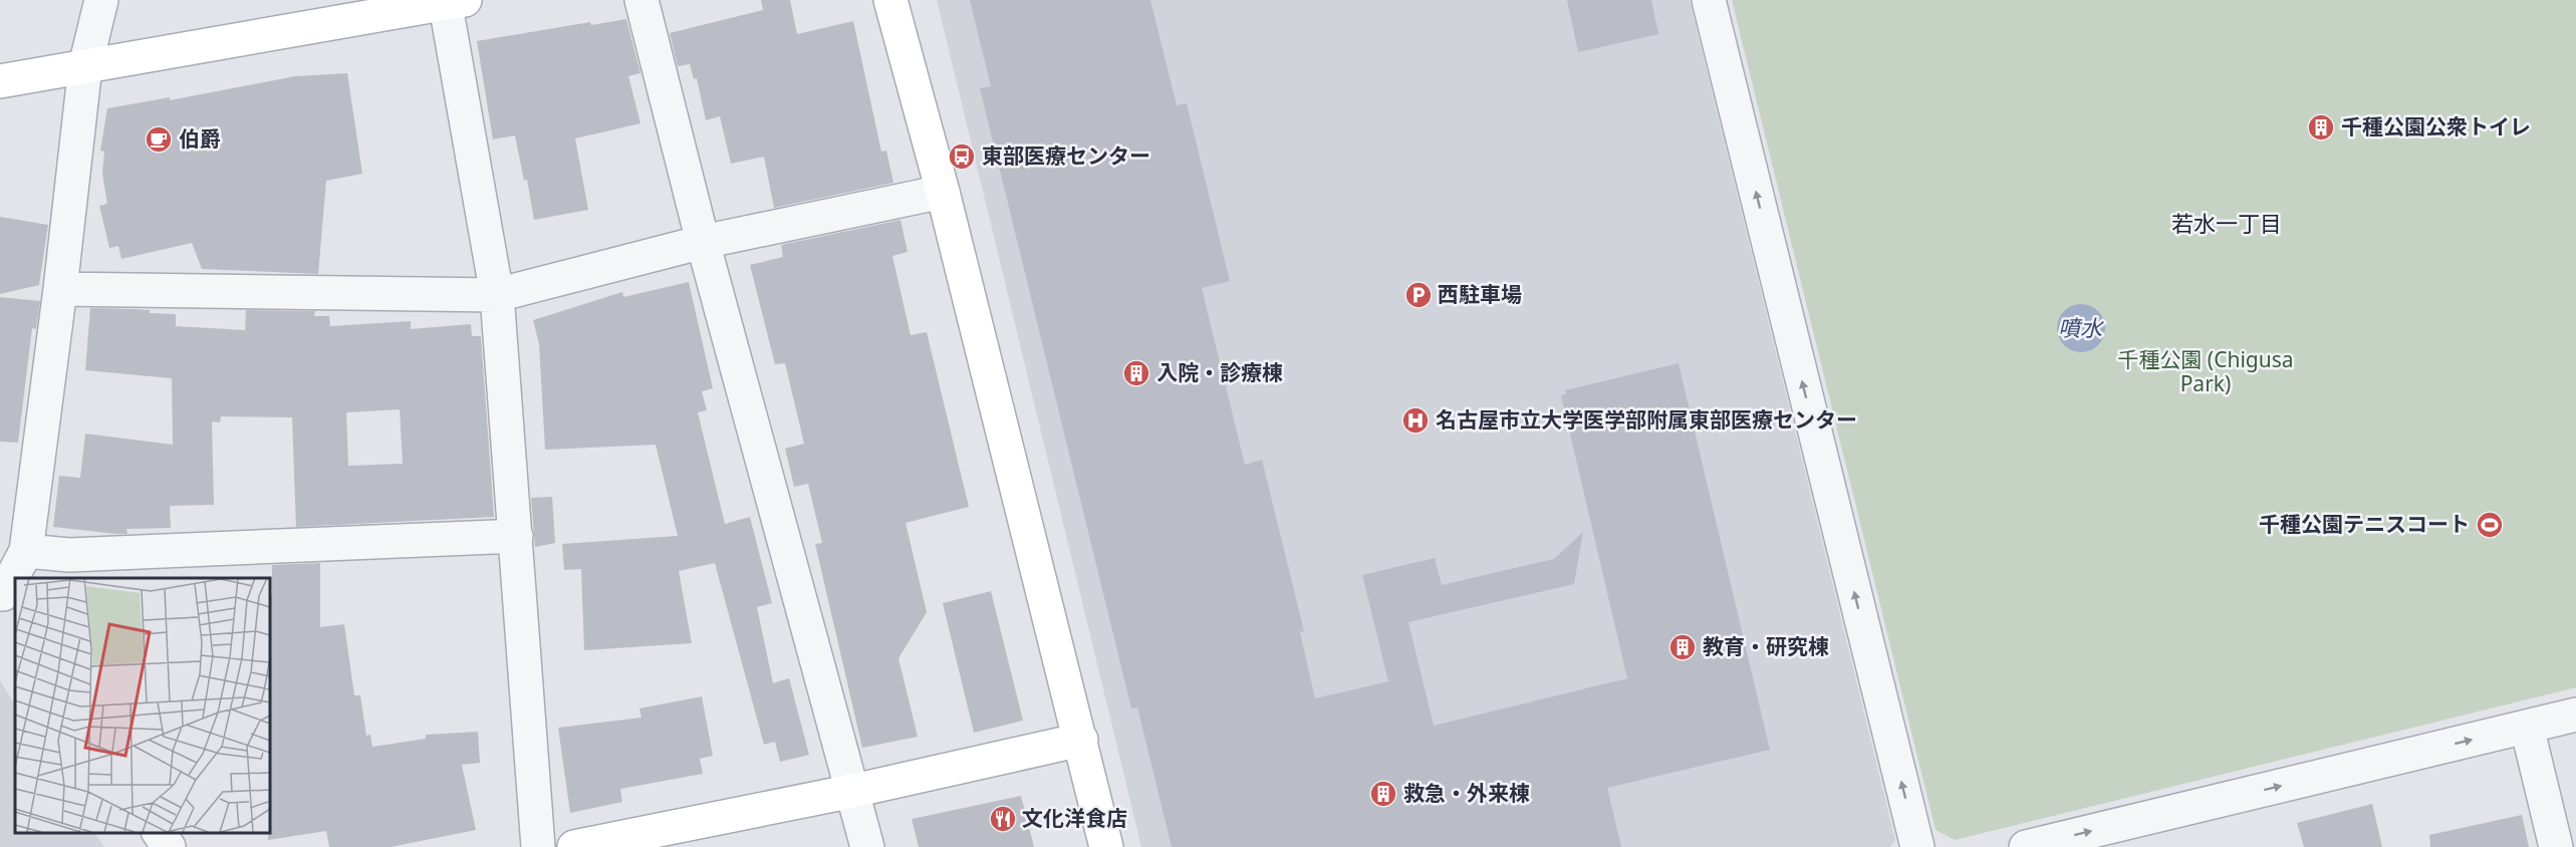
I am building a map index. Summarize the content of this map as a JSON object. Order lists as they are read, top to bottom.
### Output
{
  "districts": ["若水一丁目"],
  "water": ["噴水"],
  "parks": ["千種公園 (Chigusa Park)"],
  "places": {
    "building": [
      "千種公園公衆トイレ",
      "入院・診療棟",
      "教育・研究棟",
      "救急・外来棟"
    ],
    "cafe": ["伯爵"],
    "bus stop": ["東部医療センター"],
    "parking": ["西駐車場"],
    "hospital": ["名古屋市立大学医学部附属東部医療センター"],
    "sports": ["千種公園テニスコート"],
    "restaurant": ["文化洋食店"]
  }
}
